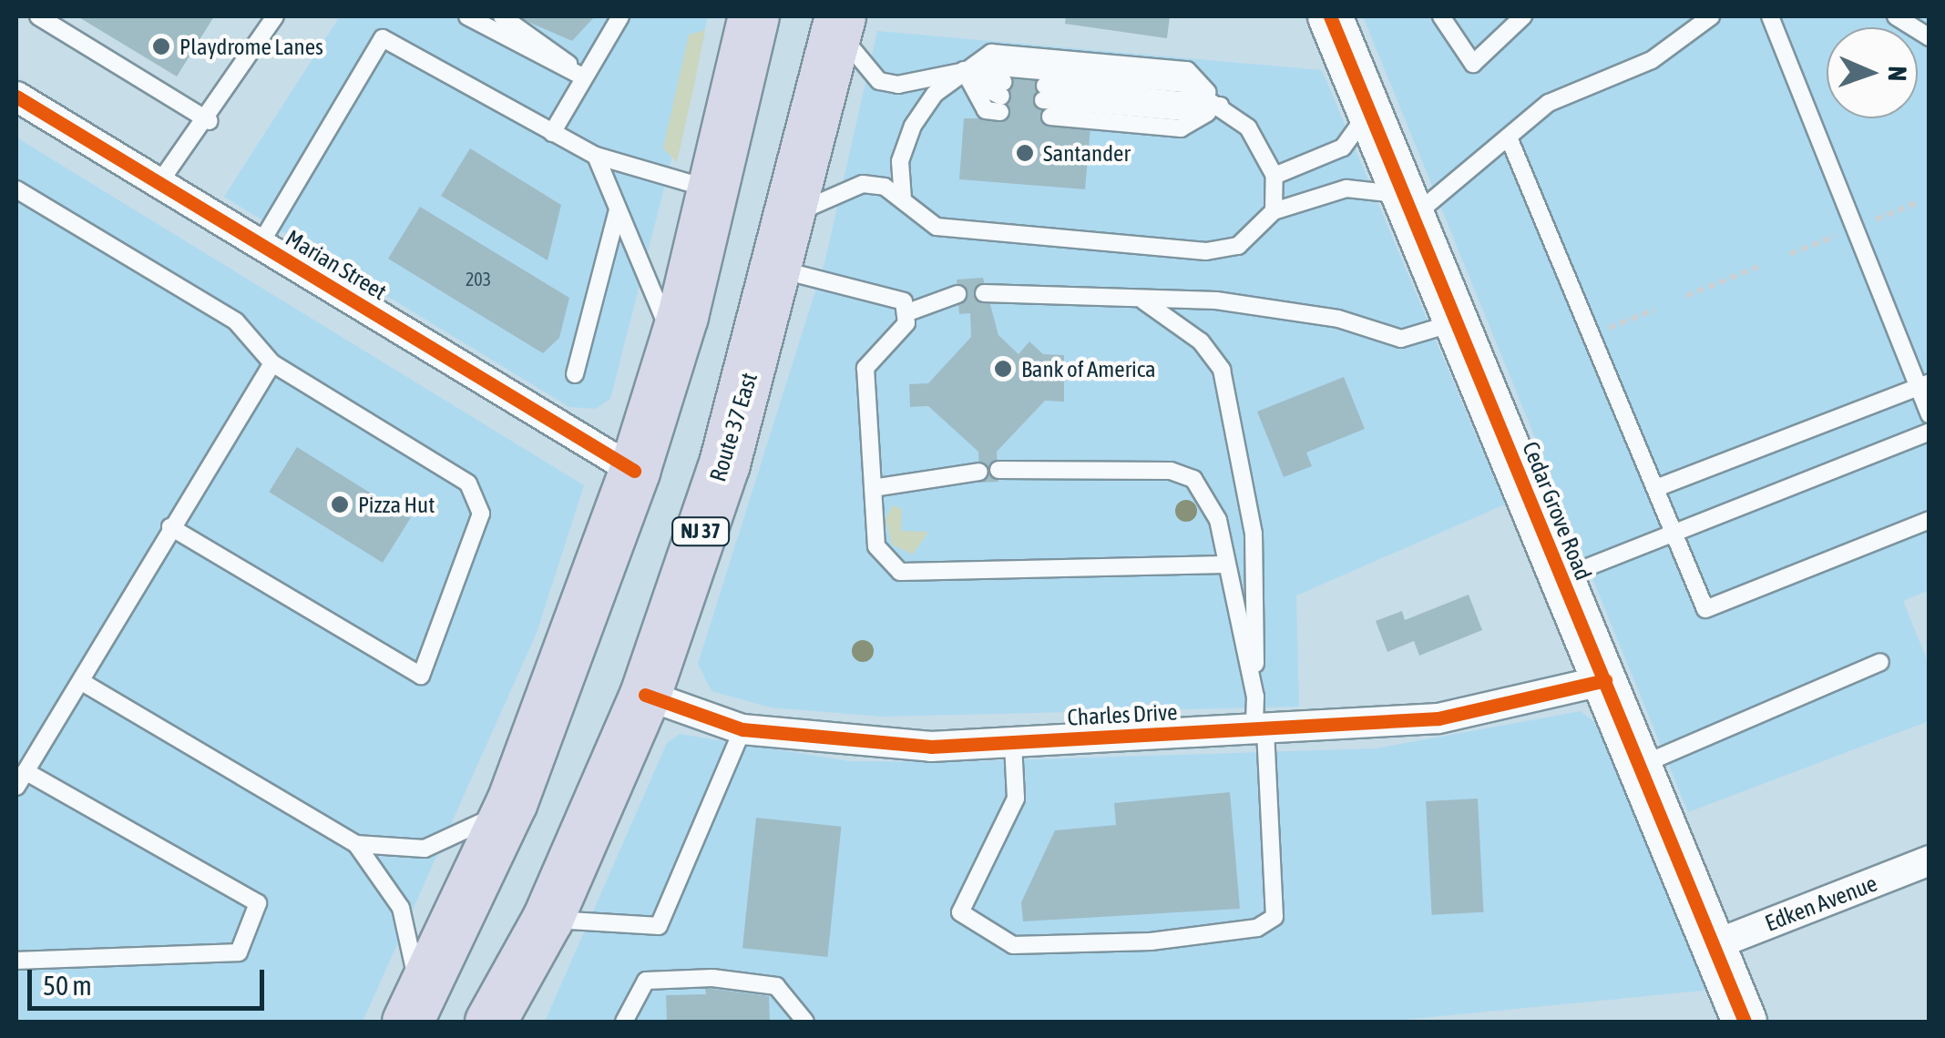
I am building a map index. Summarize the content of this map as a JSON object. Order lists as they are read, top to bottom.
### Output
{
  "streets": {
    "highway": ["Route 37 East", "NJ 37"],
    "street": [
      "Marian Street",
      "Cedar Grove Road",
      "Charles Drive",
      "Edken Avenue"
    ]
  },
  "crossings": [
    ["Route 37 East", "Charles Drive"],
    ["Cedar Grove Road", "Charles Drive"],
    ["Cedar Grove Road", "Edken Avenue"]
  ],
  "places": [
    "Playdrome Lanes",
    "Santander",
    "Bank of America",
    "Pizza Hut"
  ],
  "house_numbers": ["203"],
  "scale_bar": "50 m",
  "north": "right"
}
